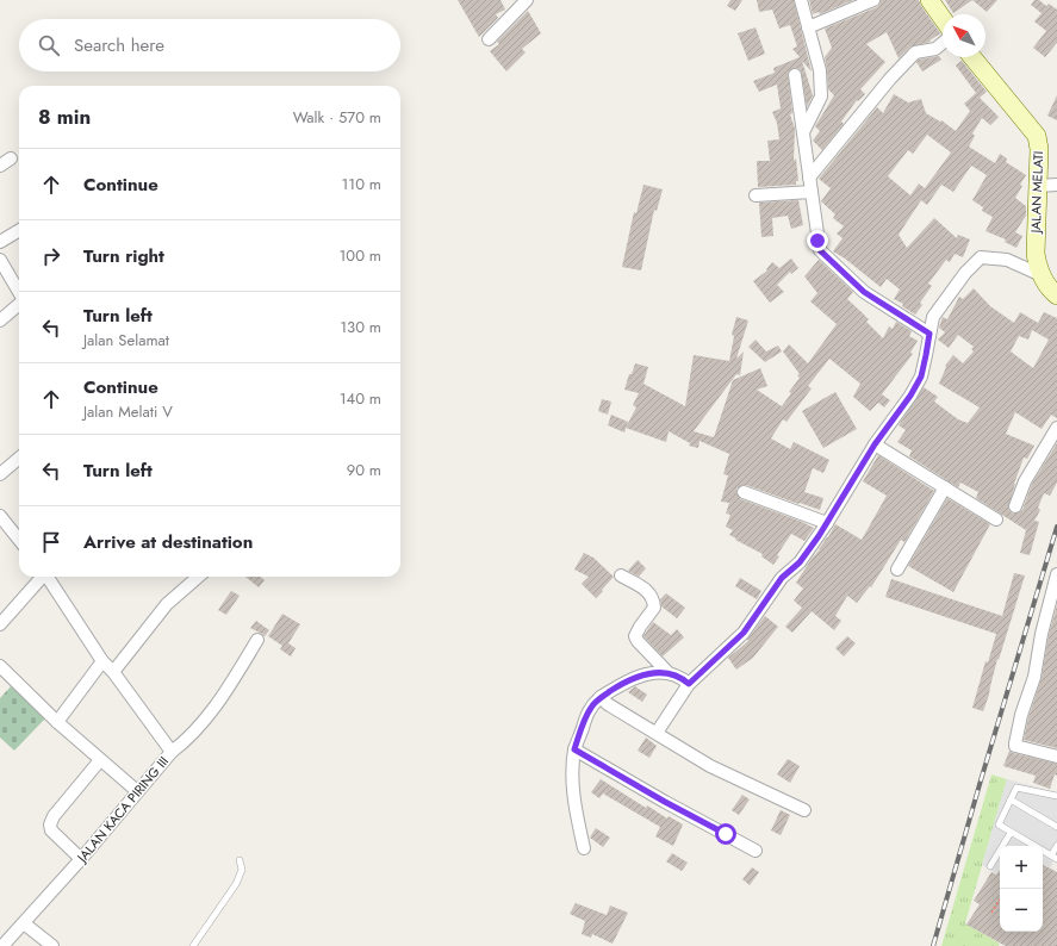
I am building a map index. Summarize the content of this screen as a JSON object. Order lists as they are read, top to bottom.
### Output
{
  "streets": {
    "main road": ["JALAN MELATI"],
    "street": ["JALAN KACA PIRING III"]
  },
  "north": "top left",
  "page": {
    "search": "Search here",
    "heading": ["8 min", "Walk · 570 m"],
    "list": [
      ["Continue", "110 m"],
      ["Turn right", "100 m"],
      ["Turn left", "Jalan Selamat", "130 m"],
      ["Continue", "Jalan Melati V", "140 m"],
      ["Turn left", "90 m"],
      "Arrive at destination"
    ],
    "map_buttons": ["+", "−"]
  }
}
